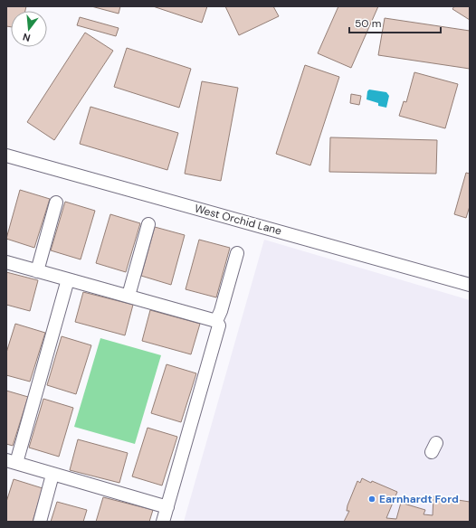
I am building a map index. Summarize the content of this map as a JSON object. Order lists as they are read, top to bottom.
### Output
{
  "streets": {
    "street": ["West Orchid Lane"]
  },
  "places": ["Earnhardt Ford"],
  "scale_bar": "50 m",
  "north": "bottom"
}
